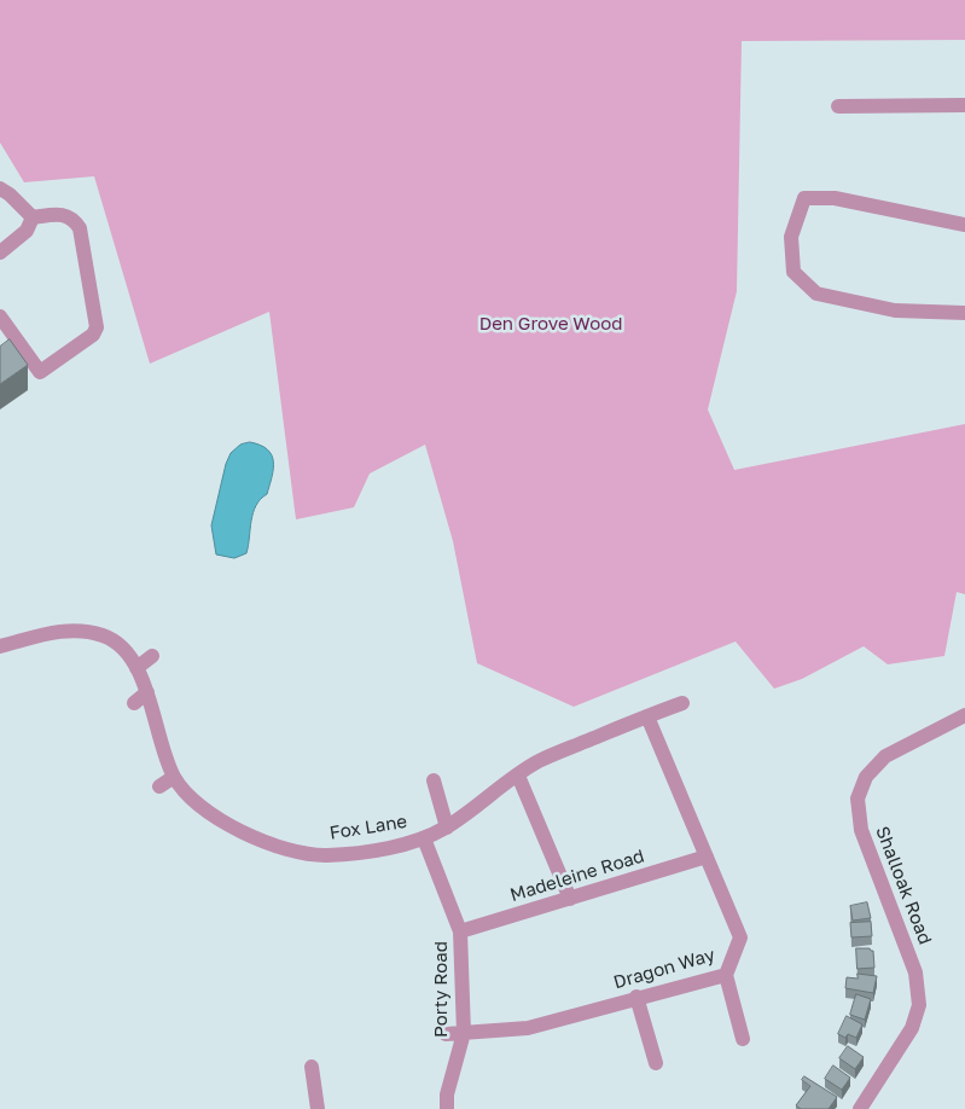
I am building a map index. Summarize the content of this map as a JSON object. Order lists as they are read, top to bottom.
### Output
{
  "streets": {
    "street": [
      "Fox Lane",
      "Madeleine Road",
      "Shalloak Road",
      "Dragon Way",
      "Porty Road"
    ]
  },
  "crossings": [
    ["Fox Lane", "Dragon Way"],
    ["Fox Lane", "Porty Road"],
    ["Madeleine Road", "Dragon Way"],
    ["Madeleine Road", "Porty Road"],
    ["Dragon Way", "Porty Road"]
  ],
  "parks": ["Den Grove Wood"]
}
